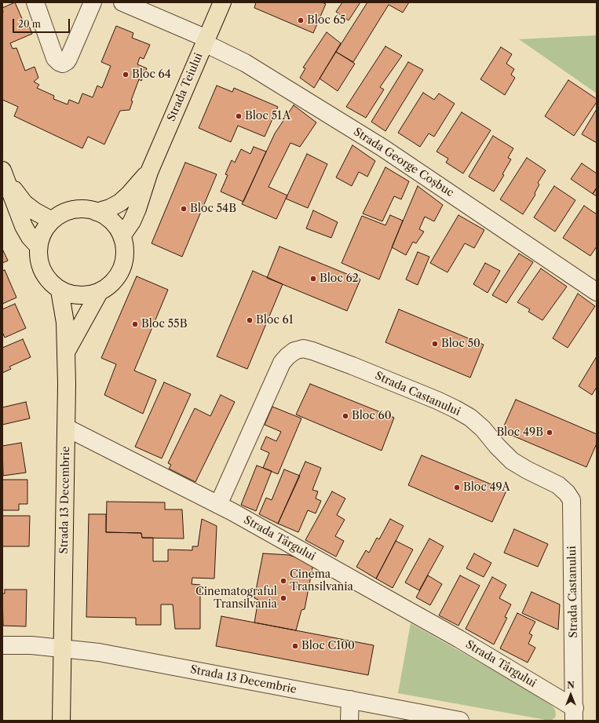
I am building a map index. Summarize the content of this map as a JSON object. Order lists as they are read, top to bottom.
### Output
{
  "streets": {
    "main road": ["Strada Teiului", "Strada 13 Decembrie"],
    "street": ["Strada George Coșbuc", "Strada Castanului", "Strada Târgului"]
  },
  "crossings": [
    ["Strada Teiului", "Strada George Coșbuc"],
    ["Strada Teiului", "Strada 13 Decembrie"],
    ["Strada Castanului", "Strada Târgului"],
    ["Strada 13 Decembrie", "Strada Târgului"]
  ],
  "places": [
    "Bloc 65",
    "Bloc 64",
    "Bloc 51A",
    "Bloc 54B",
    "Bloc 62",
    "Bloc 61",
    "Bloc 55B",
    "Bloc 50",
    "Bloc 60",
    "Bloc 49B",
    "Bloc 49A",
    "Cinema Transilvania",
    "Cinematograful Transilvania",
    "Bloc C100"
  ],
  "scale_bar": "20 m",
  "north": "top"
}
